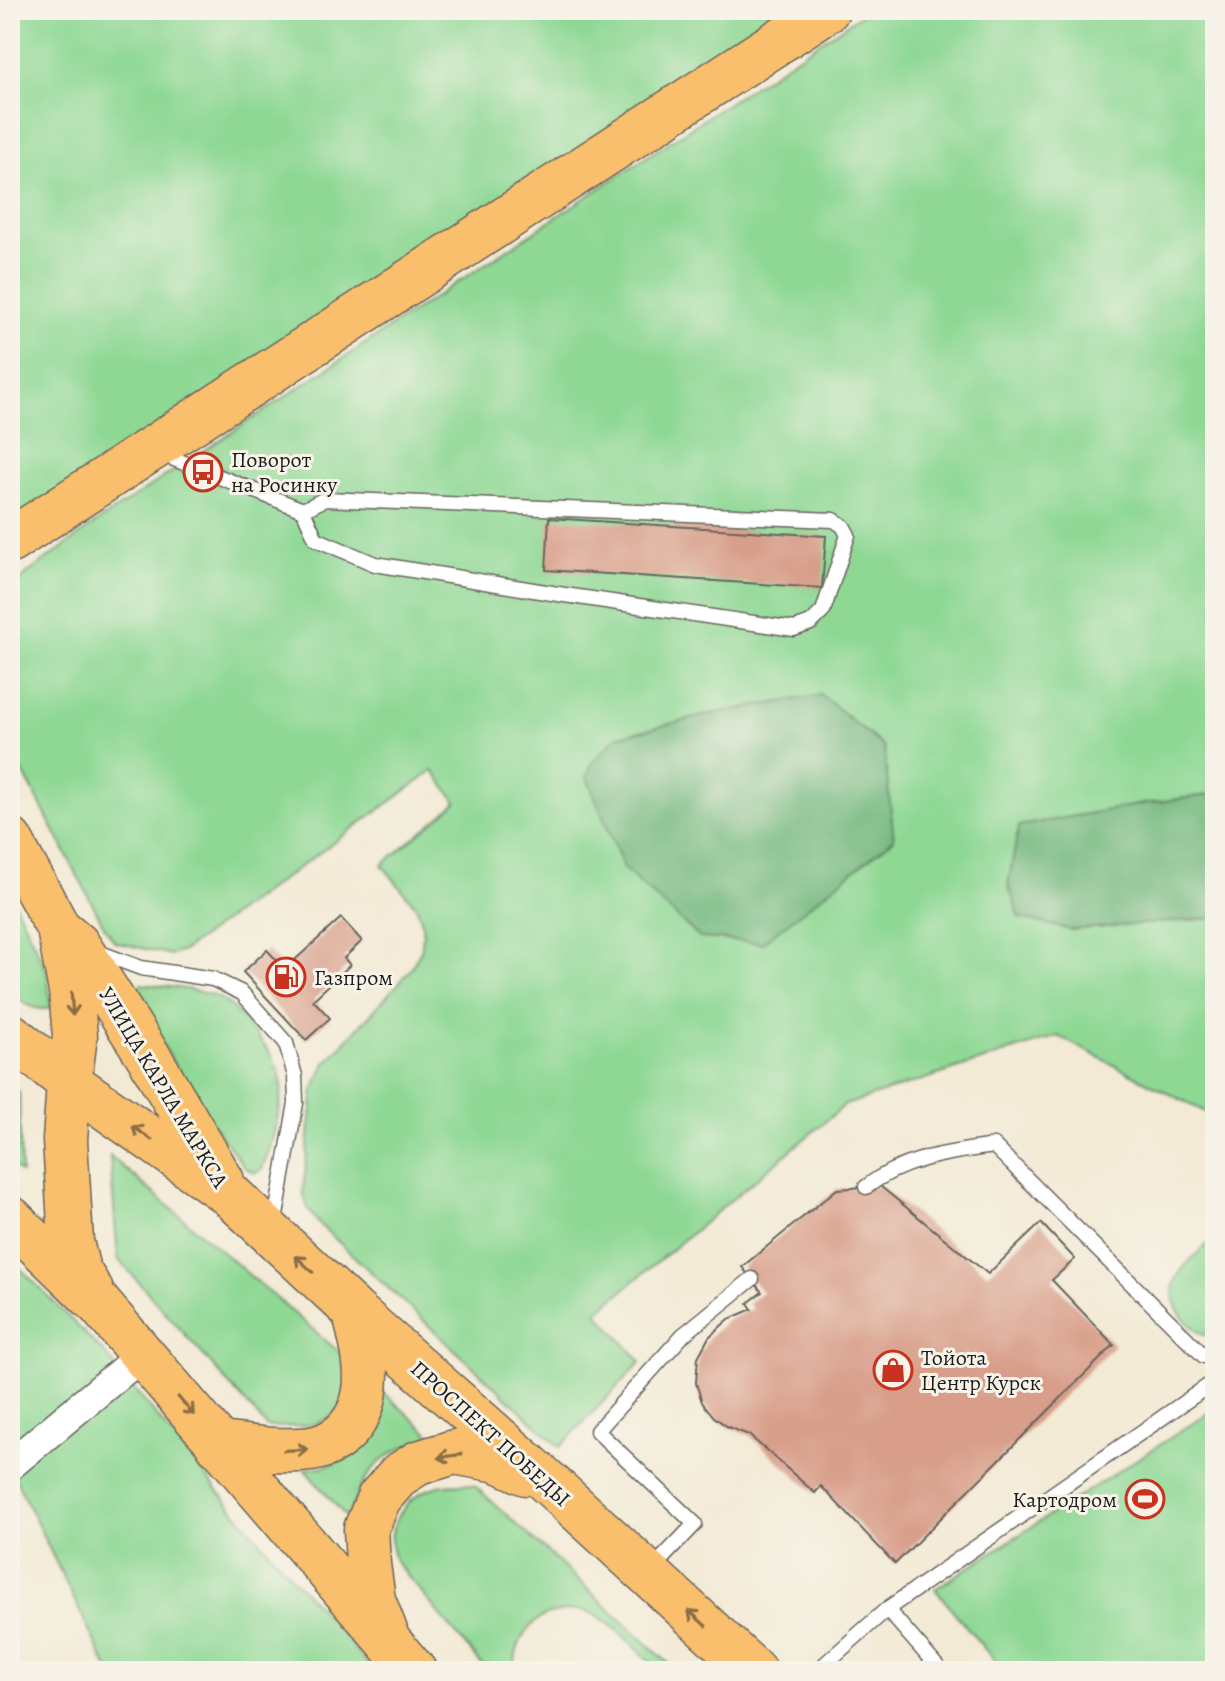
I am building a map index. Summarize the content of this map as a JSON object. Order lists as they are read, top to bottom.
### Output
{
  "streets": {
    "main road": ["УЛИЦА КАРЛА МАРКСА", "ПРОСПЕКТ ПОБЕДЫ"]
  },
  "crossings": [
    ["УЛИЦА КАРЛА МАРКСА", "ПРОСПЕКТ ПОБЕДЫ"]
  ],
  "places": {
    "bus stop": ["Поворот на Росинку"],
    "fuel station": ["Газпром"],
    "shop": ["Тойота Центр Курск"],
    "sports": ["Картодром"]
  }
}
